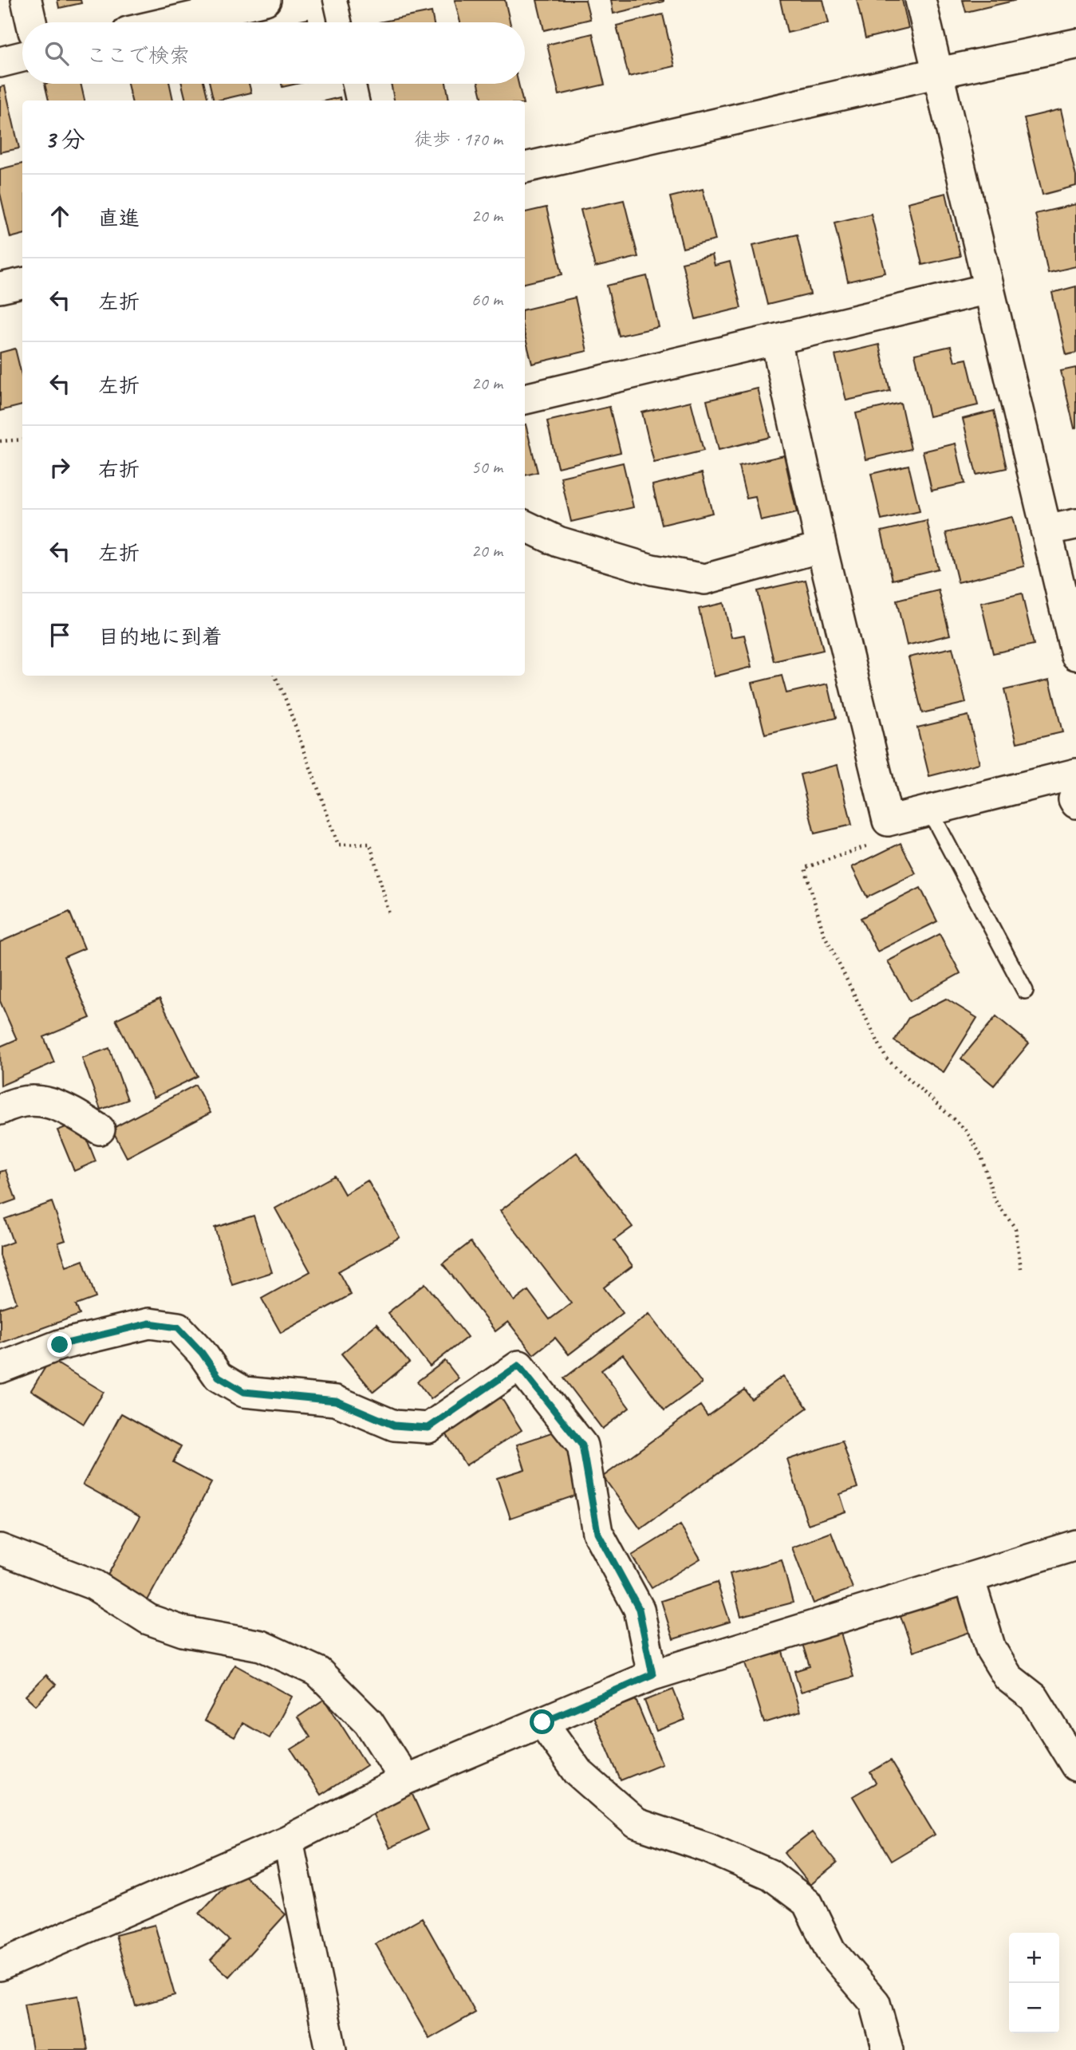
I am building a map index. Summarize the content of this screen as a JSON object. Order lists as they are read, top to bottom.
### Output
{
  "page": {
    "search": "ここで検索",
    "heading": ["3 分", "徒歩 · 170 m"],
    "list": [
      ["直進", "20 m"],
      ["左折", "60 m"],
      ["左折", "20 m"],
      ["右折", "50 m"],
      ["左折", "20 m"],
      "目的地に到着"
    ],
    "map_buttons": ["+", "−"]
  }
}
